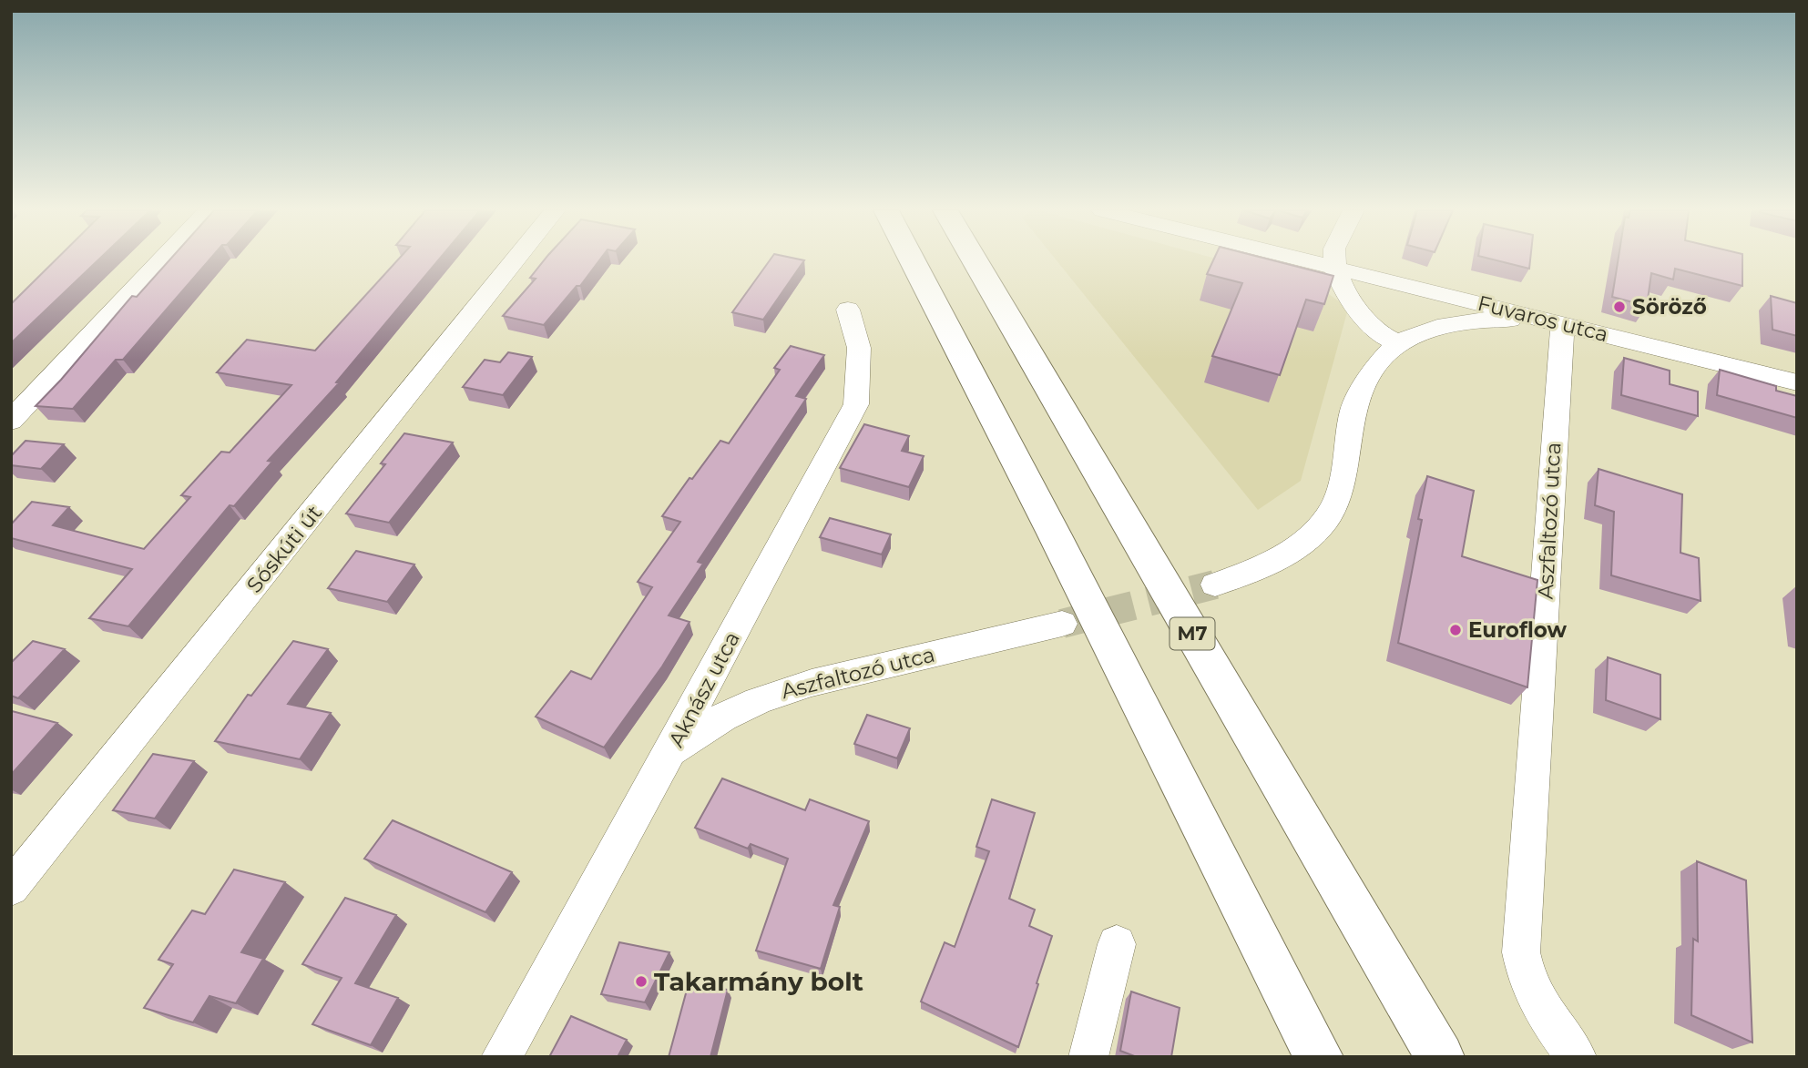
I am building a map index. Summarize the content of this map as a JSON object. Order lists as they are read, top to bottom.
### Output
{
  "streets": {
    "highway": ["M7"],
    "street": [
      "Fuvaros utca",
      "Aszfaltozó utca",
      "Sóskúti út",
      "Aknász utca"
    ]
  },
  "crossings": [
    ["Fuvaros utca", "Aszfaltozó utca"],
    ["Aszfaltozó utca", "Aknász utca"]
  ],
  "places": ["Söröző", "Euroflow", "Takarmány bolt"]
}
